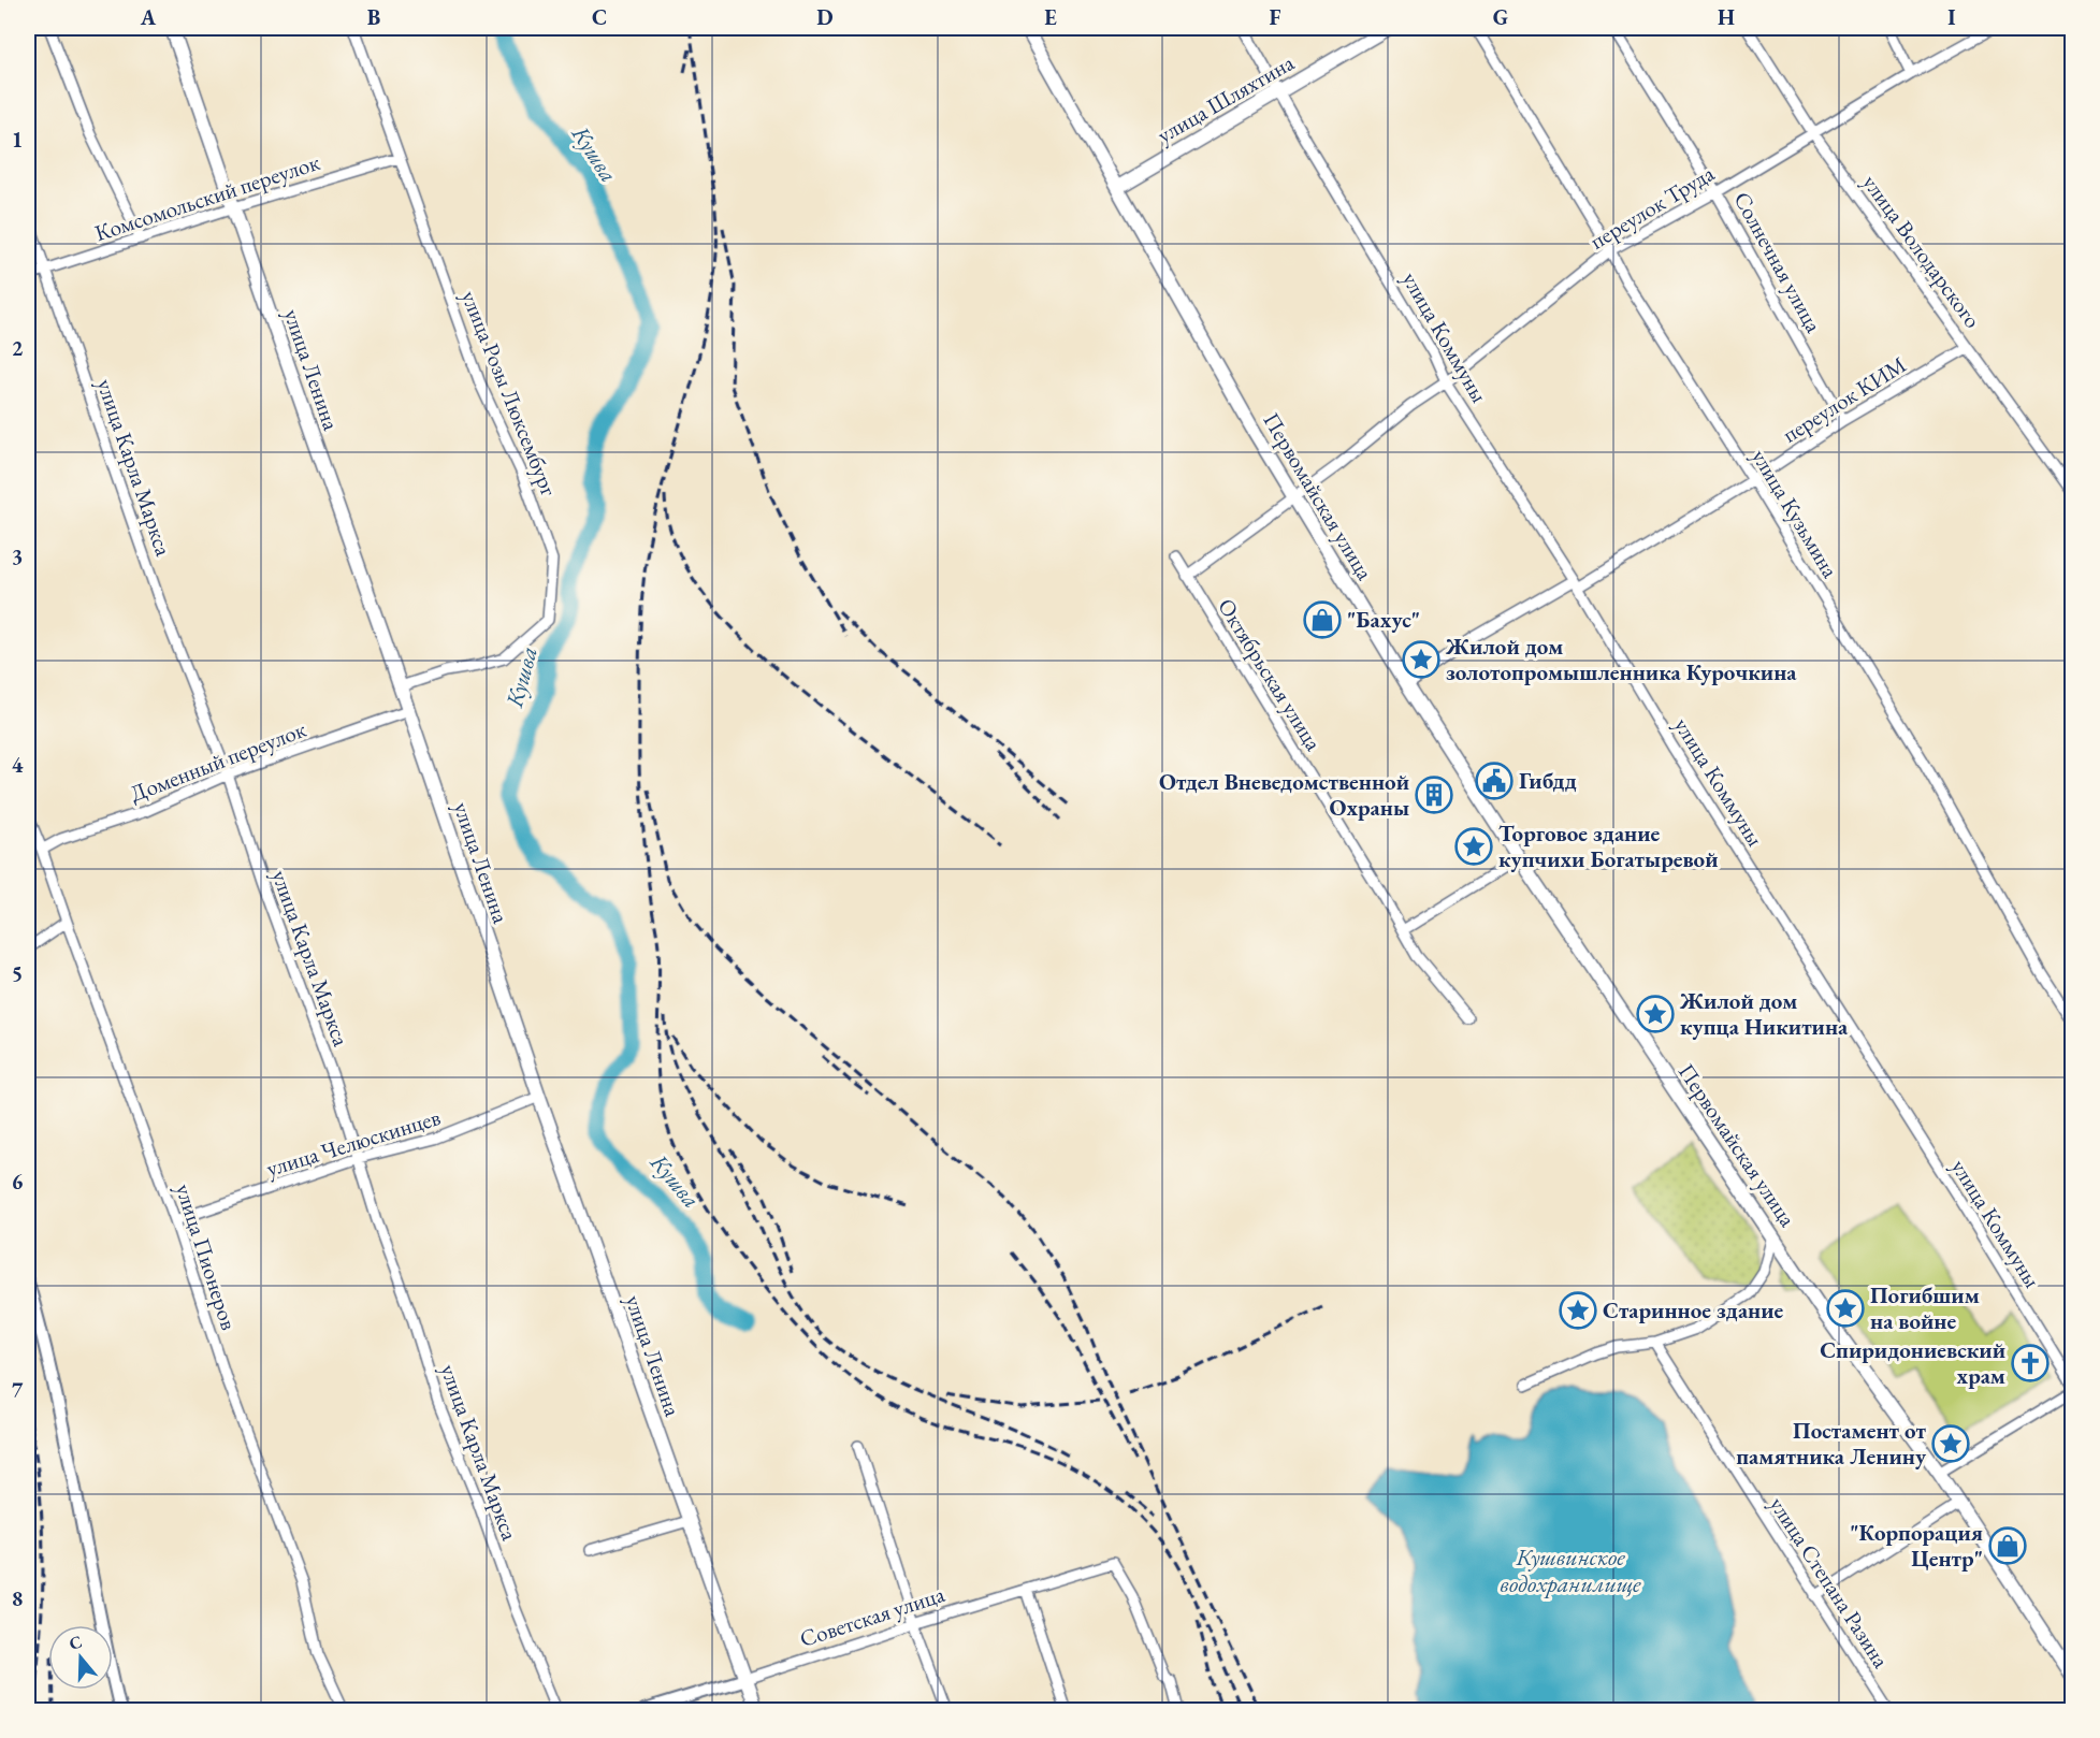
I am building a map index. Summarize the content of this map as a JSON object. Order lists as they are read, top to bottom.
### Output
{
  "streets": {
    "main road": ["улица Шляхтина", "улица Ленина", "Первомайская улица"],
    "street": [
      "Комсомольский переулок",
      "переулок Труда",
      "улица Володарского",
      "Солнечная улица",
      "улица Коммуны",
      "улица Розы Люксембург",
      "переулок КИМ",
      "улица Карла Маркса",
      "улица Кузьмина",
      "Октябрьская улица",
      "Доменный переулок",
      "улица Челюскинцев",
      "улица Пионеров",
      "улица Степана Разина",
      "Советская улица"
    ]
  },
  "crossings": [
    ["улица Шляхтина", "улица Коммуны"],
    ["улица Шляхтина", "Первомайская улица"],
    ["Комсомольский переулок", "улица Ленина"],
    ["Комсомольский переулок", "улица Розы Люксембург"],
    ["Комсомольский переулок", "улица Карла Маркса"],
    ["переулок Труда", "улица Володарского"],
    ["переулок Труда", "Солнечная улица"],
    ["переулок Труда", "улица Коммуны"],
    ["переулок Труда", "Первомайская улица"],
    ["переулок Труда", "улица Кузьмина"],
    ["переулок Труда", "Октябрьская улица"],
    ["улица Володарского", "переулок КИМ"],
    ["Солнечная улица", "переулок КИМ"],
    ["улица Коммуны", "переулок КИМ"],
    ["улица Ленина", "улица Розы Люксембург"],
    ["улица Ленина", "Доменный переулок"],
    ["улица Ленина", "улица Челюскинцев"],
    ["улица Ленина", "Советская улица"],
    ["переулок КИМ", "Первомайская улица"],
    ["переулок КИМ", "улица Кузьмина"],
    ["улица Карла Маркса", "Доменный переулок"],
    ["улица Карла Маркса", "улица Челюскинцев"],
    ["Доменный переулок", "улица Пионеров"],
    ["улица Челюскинцев", "улица Пионеров"]
  ],
  "water": ["Кушва", "Кушвинское водохранилище"],
  "places": {
    "shop": ["\"Бахус\"", "\"Корпорация Центр\""],
    "place": [
      "Жилой дом золотопромышленника Курочкина",
      "Торговое здание купчихи Богатыревой",
      "Жилой дом купца Никитина",
      "Погибшим на войне",
      "Старинное здание",
      "Постамент от памятника Ленину"
    ],
    "public building": ["Гибдд"],
    "building": ["Отдел Вневедомственной Охраны"],
    "church": ["Спиридониевский храм"]
  },
  "north": "top",
  "grid": {
    "columns": [
      "A",
      "B",
      "C",
      "D",
      "E",
      "F",
      "G",
      "H",
      "I"
    ],
    "rows": [
      "1",
      "2",
      "3",
      "4",
      "5",
      "6",
      "7",
      "8"
    ]
  }
}
